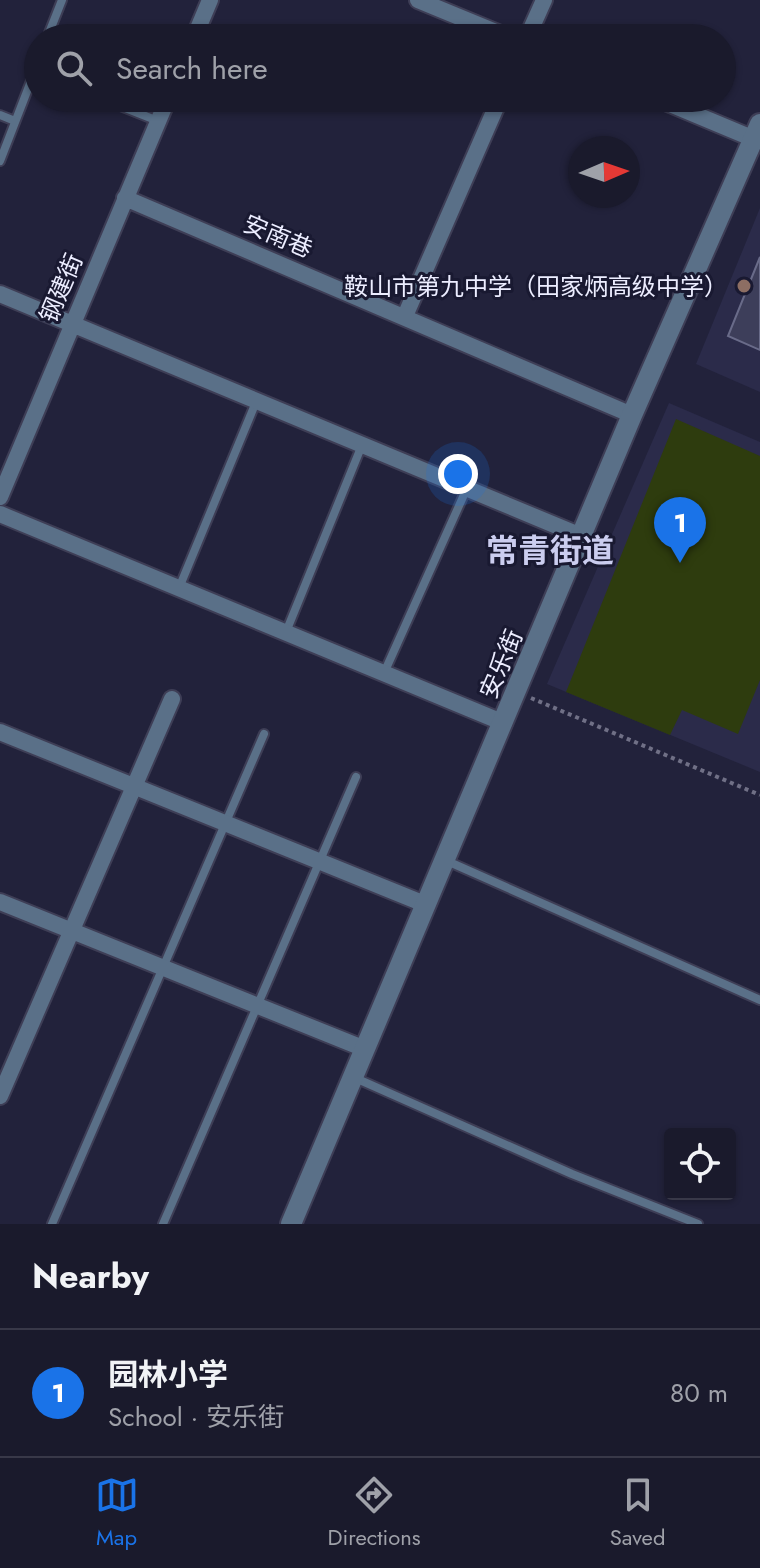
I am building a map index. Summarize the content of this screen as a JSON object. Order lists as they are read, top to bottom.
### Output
{
  "streets": {
    "street": ["安南巷", "钢建街", "安乐街"]
  },
  "crossings": [
    ["安南巷", "钢建街"],
    ["安南巷", "安乐街"]
  ],
  "districts": ["常青街道"],
  "places": ["鞍山市第九中学（田家炳高级中学）"],
  "north": "right",
  "page": {
    "search": "Search here",
    "pins": "1",
    "heading": "Nearby",
    "list": [
      {
        "mark": "1",
        "name": "园林小学",
        "note": "School · 安乐街",
        "value": "80 m"
      }
    ],
    "nav": ["Map", "Directions", "Saved"]
  }
}
